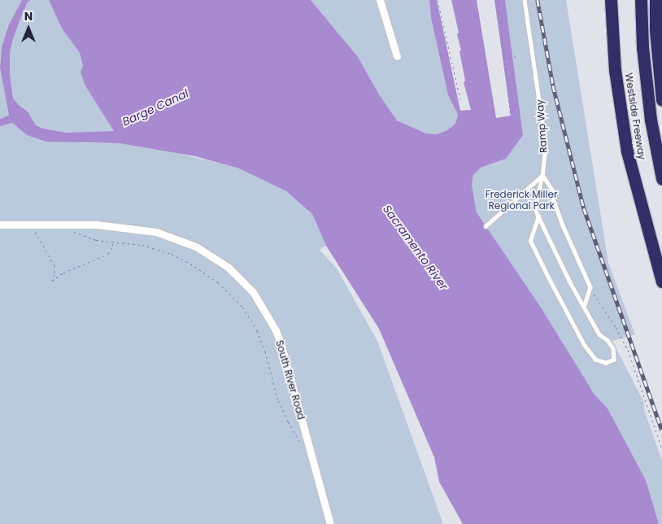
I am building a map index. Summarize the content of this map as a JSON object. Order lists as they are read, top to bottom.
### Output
{
  "streets": {
    "highway": ["Westside Freeway"],
    "street": ["South River Road"],
    "lane": ["Ramp Way"]
  },
  "water": ["Barge Canal", "Sacramento River"],
  "parks": ["Frederick Miller Regional Park"],
  "north": "top"
}
